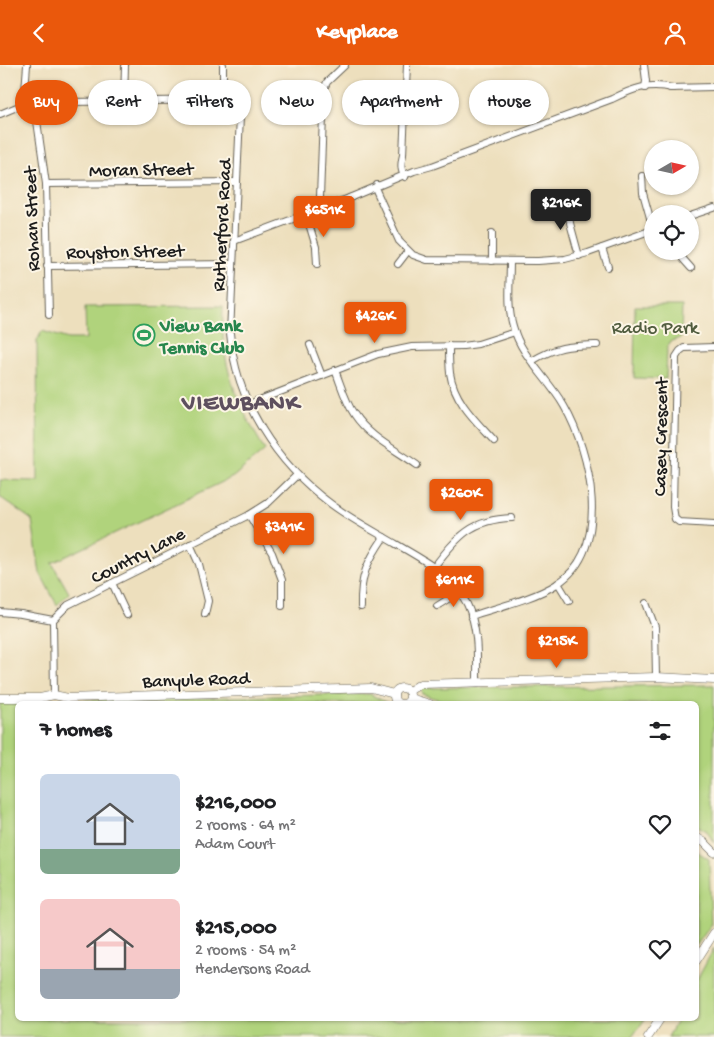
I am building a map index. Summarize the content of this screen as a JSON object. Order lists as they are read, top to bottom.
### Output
{
  "streets": {
    "street": [
      "Moran Street",
      "Rohan Street",
      "Rutherford Road",
      "Royston Street",
      "Casey Crescent",
      "Country Lane",
      "Banyule Road"
    ]
  },
  "crossings": [
    ["Moran Street", "Rohan Street"],
    ["Moran Street", "Rutherford Road"],
    ["Rohan Street", "Royston Street"],
    ["Rutherford Road", "Royston Street"],
    ["Rutherford Road", "Country Lane"]
  ],
  "districts": ["VIEWBANK"],
  "parks": ["Radio Park"],
  "places": {
    "sports": ["View Bank Tennis Club"]
  },
  "north": "right",
  "page": {
    "header": "Keyplace",
    "chip": [
      "Buy",
      "Rent",
      "Filters",
      "New",
      "Apartment",
      "House"
    ],
    "price": [
      "$216K",
      "$651K",
      "$426K",
      "$260K",
      "$341K",
      "$611K",
      "$215K"
    ],
    "heading": "7 homes",
    "list": [
      {
        "name": "$216,000",
        "note": "2 rooms · 64 m² · Adam Court"
      },
      {
        "name": "$215,000",
        "note": "2 rooms · 54 m² · Hendersons Road"
      }
    ]
  }
}
